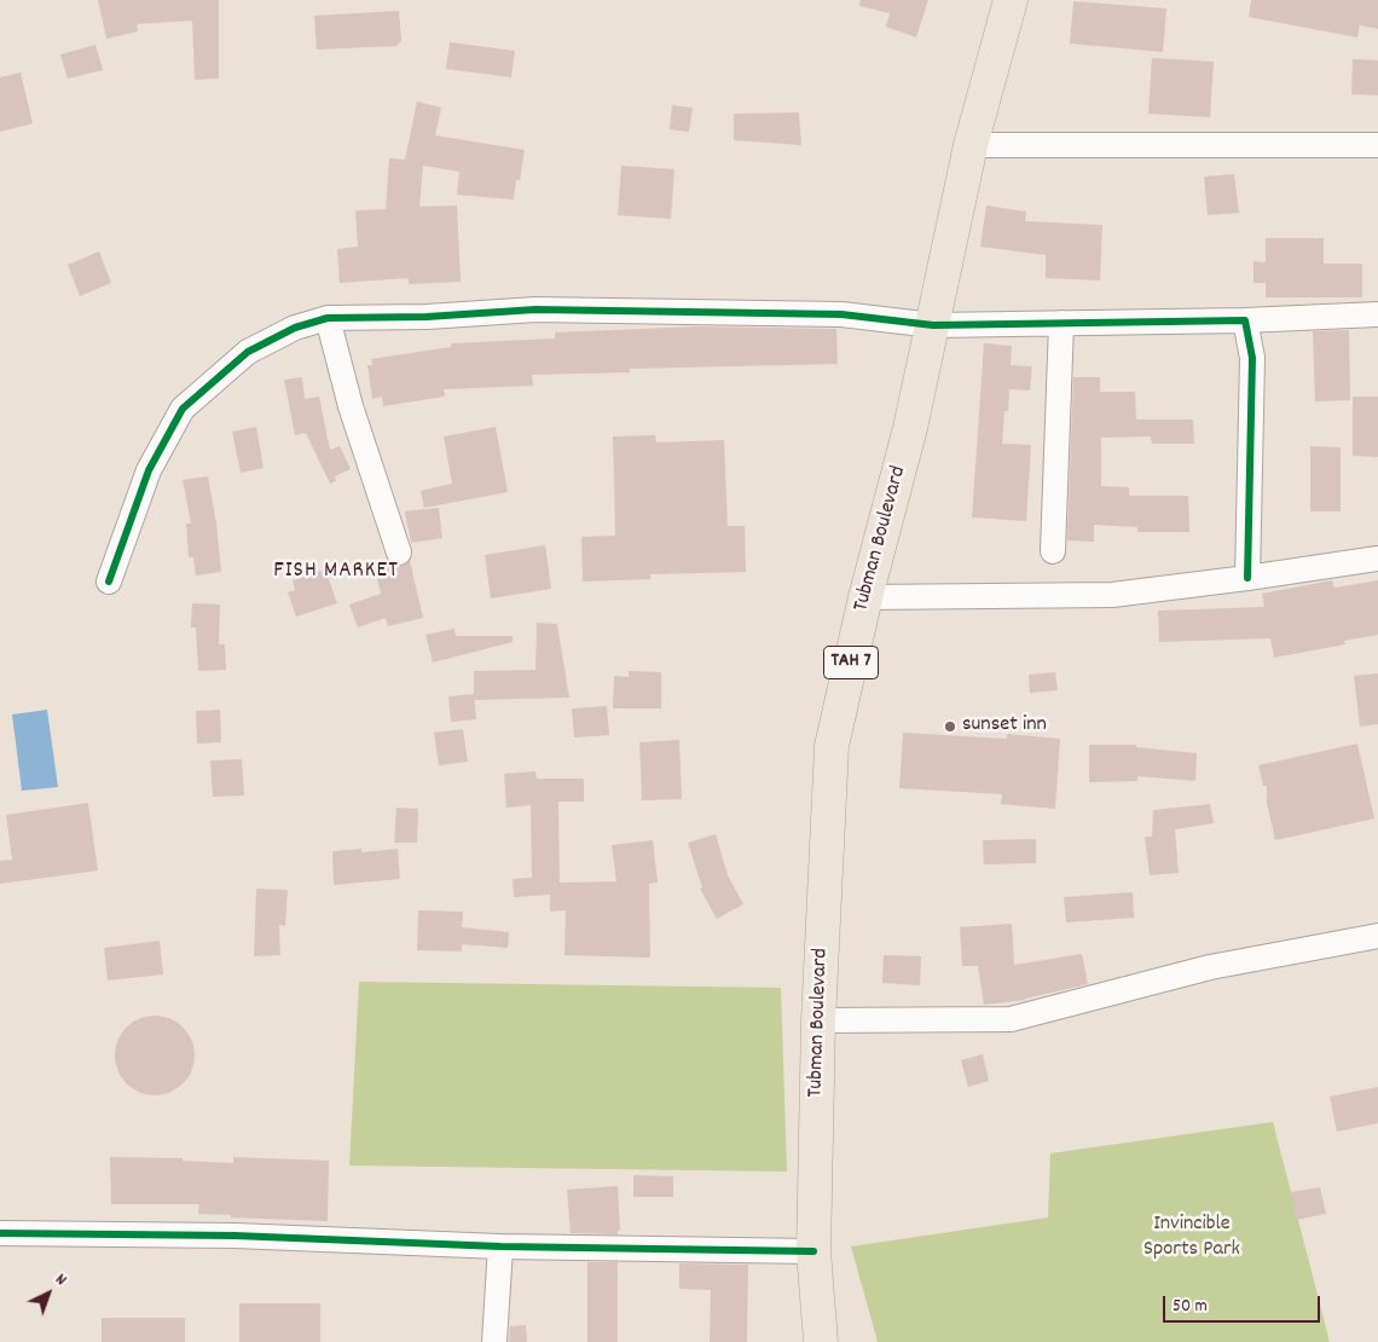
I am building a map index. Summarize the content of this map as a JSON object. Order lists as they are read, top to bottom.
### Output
{
  "streets": {
    "highway": ["Tubman Boulevard", "TAH 7"]
  },
  "districts": ["FISH MARKET"],
  "parks": ["Invincible Sports Park"],
  "places": ["sunset inn"],
  "scale_bar": "50 m",
  "north": "top right"
}
